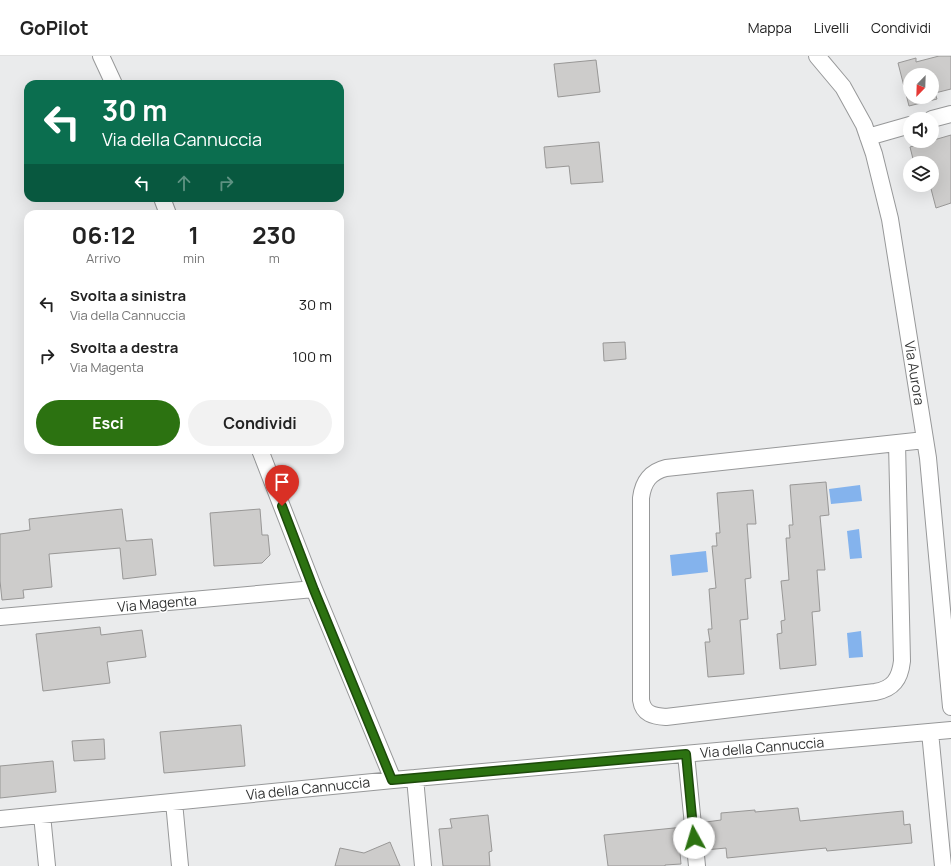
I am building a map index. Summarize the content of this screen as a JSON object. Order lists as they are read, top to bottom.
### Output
{
  "streets": {
    "street": ["Via Aurora", "Via Magenta", "Via della Cannuccia"]
  },
  "north": "bottom left",
  "page": {
    "header": "GoPilot",
    "nav": ["Mappa", "Livelli", "Condividi"],
    "turn": ["30 m", "Via della Cannuccia"],
    "eta": [
      "06:12",
      "Arrivo",
      "1",
      "min",
      "230",
      "m"
    ],
    "list": [
      {
        "name": "Svolta a sinistra",
        "note": "Via della Cannuccia",
        "value": "30 m"
      },
      {
        "name": "Svolta a destra",
        "note": "Via Magenta",
        "value": "100 m"
      }
    ],
    "buttons": ["Esci", "Condividi"]
  }
}
